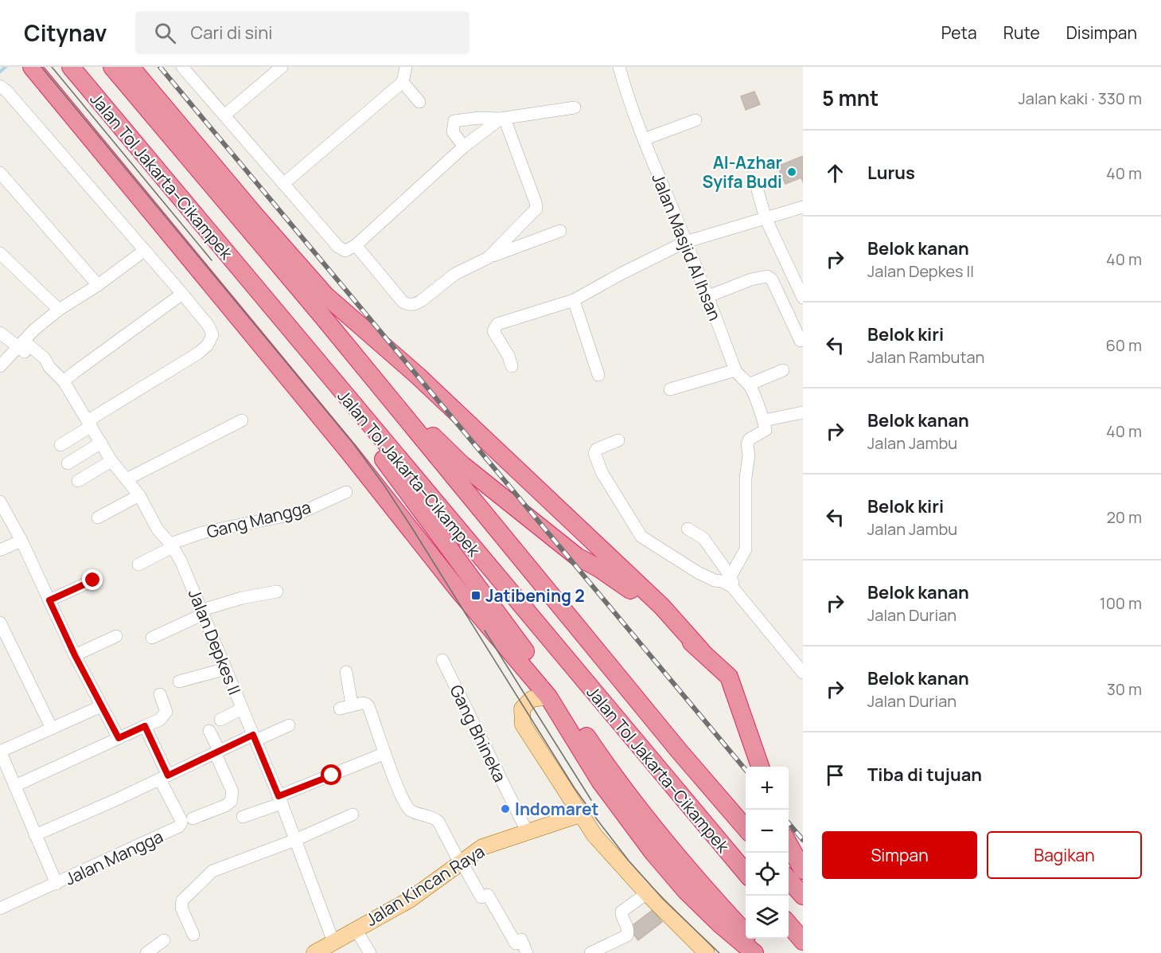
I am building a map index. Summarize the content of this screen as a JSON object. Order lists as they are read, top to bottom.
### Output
{
  "streets": {
    "highway": ["Jalan Tol Jakarta–Cikampek"],
    "main road": ["Jalan Kincan Raya"],
    "street": [
      "Jalan Masjid Al Ihsan",
      "Gang Mangga",
      "Jalan Depkes II",
      "Gang Bhineka",
      "Jalan Mangga"
    ]
  },
  "crossings": [
    ["Gang Mangga", "Jalan Depkes II"],
    ["Jalan Depkes II", "Jalan Kincan Raya"],
    ["Gang Bhineka", "Jalan Kincan Raya"]
  ],
  "places": {
    "other": ["Al-Azhar Syifa Budi", "Indomaret"],
    "transit": ["Jatibening 2"]
  },
  "page": {
    "header": "Citynav",
    "search": "Cari di sini",
    "nav": ["Peta", "Rute", "Disimpan"],
    "heading": ["5 mnt", "Jalan kaki · 330 m"],
    "list": [
      ["Lurus", "40 m"],
      ["Belok kanan", "Jalan Depkes II", "40 m"],
      ["Belok kiri", "Jalan Rambutan", "60 m"],
      ["Belok kanan", "Jalan Jambu", "40 m"],
      ["Belok kiri", "Jalan Jambu", "20 m"],
      ["Belok kanan", "Jalan Durian", "100 m"],
      ["Belok kanan", "Jalan Durian", "30 m"],
      "Tiba di tujuan"
    ],
    "map_buttons": ["+", "−"],
    "buttons": ["Simpan", "Bagikan"]
  }
}
